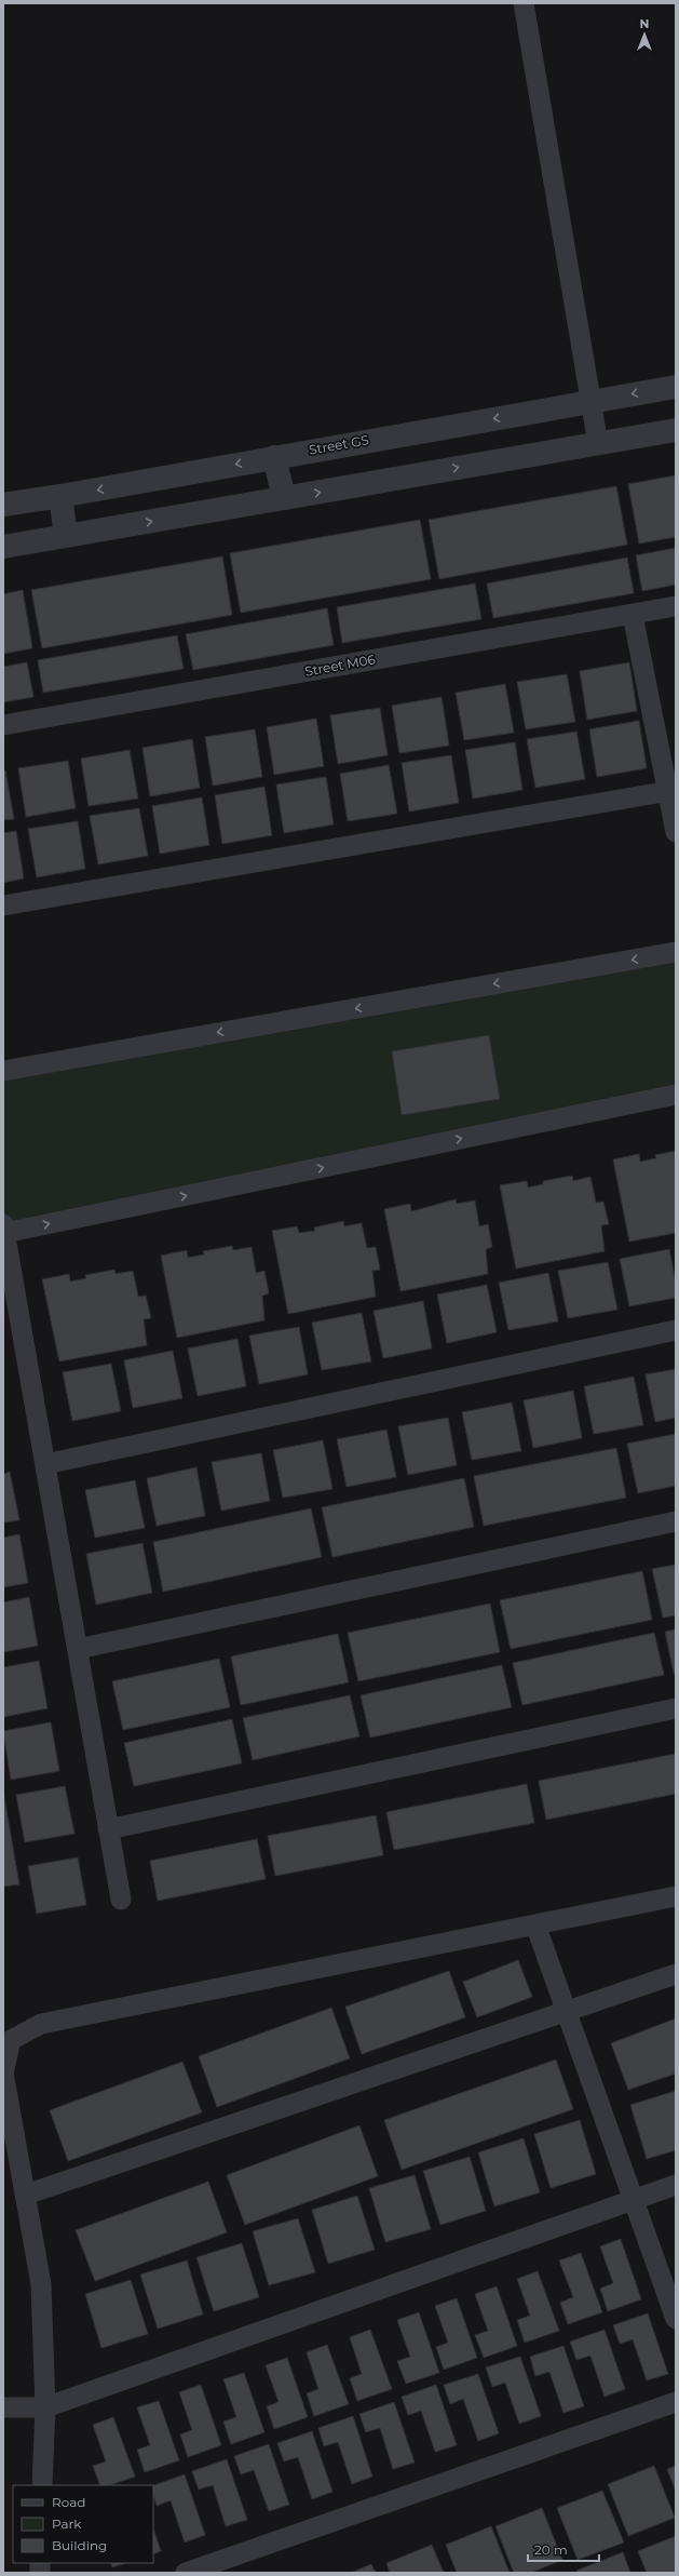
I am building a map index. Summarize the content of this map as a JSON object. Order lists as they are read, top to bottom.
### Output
{
  "streets": {
    "street": ["Street GS", "Street M06"]
  },
  "legend": ["Road", "Park", "Building"],
  "scale_bar": "20 m",
  "north": "top"
}
